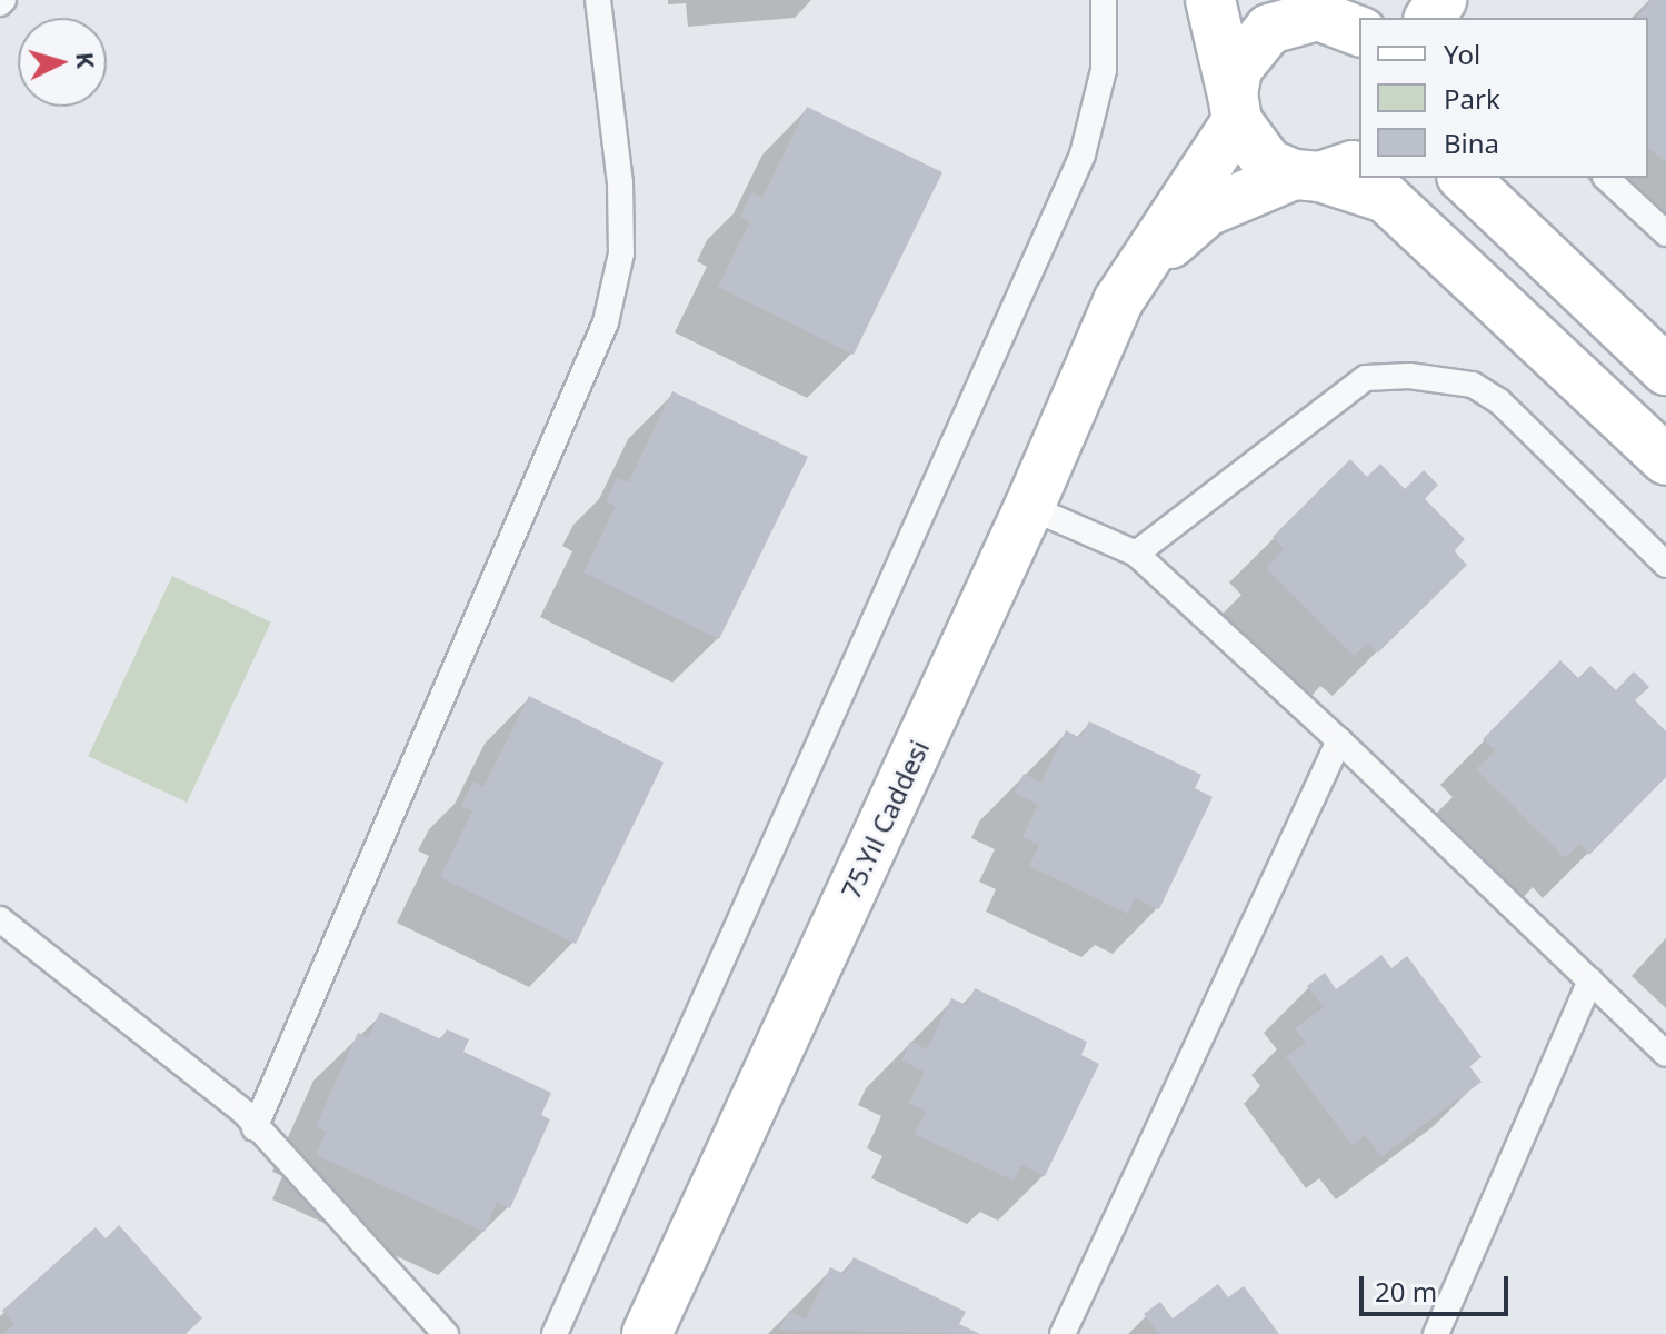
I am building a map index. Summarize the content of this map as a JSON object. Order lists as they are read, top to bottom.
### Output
{
  "streets": {
    "street": ["75.Yıl Caddesi"]
  },
  "legend": ["Yol", "Park", "Bina"],
  "scale_bar": "20 m",
  "north": "right"
}
